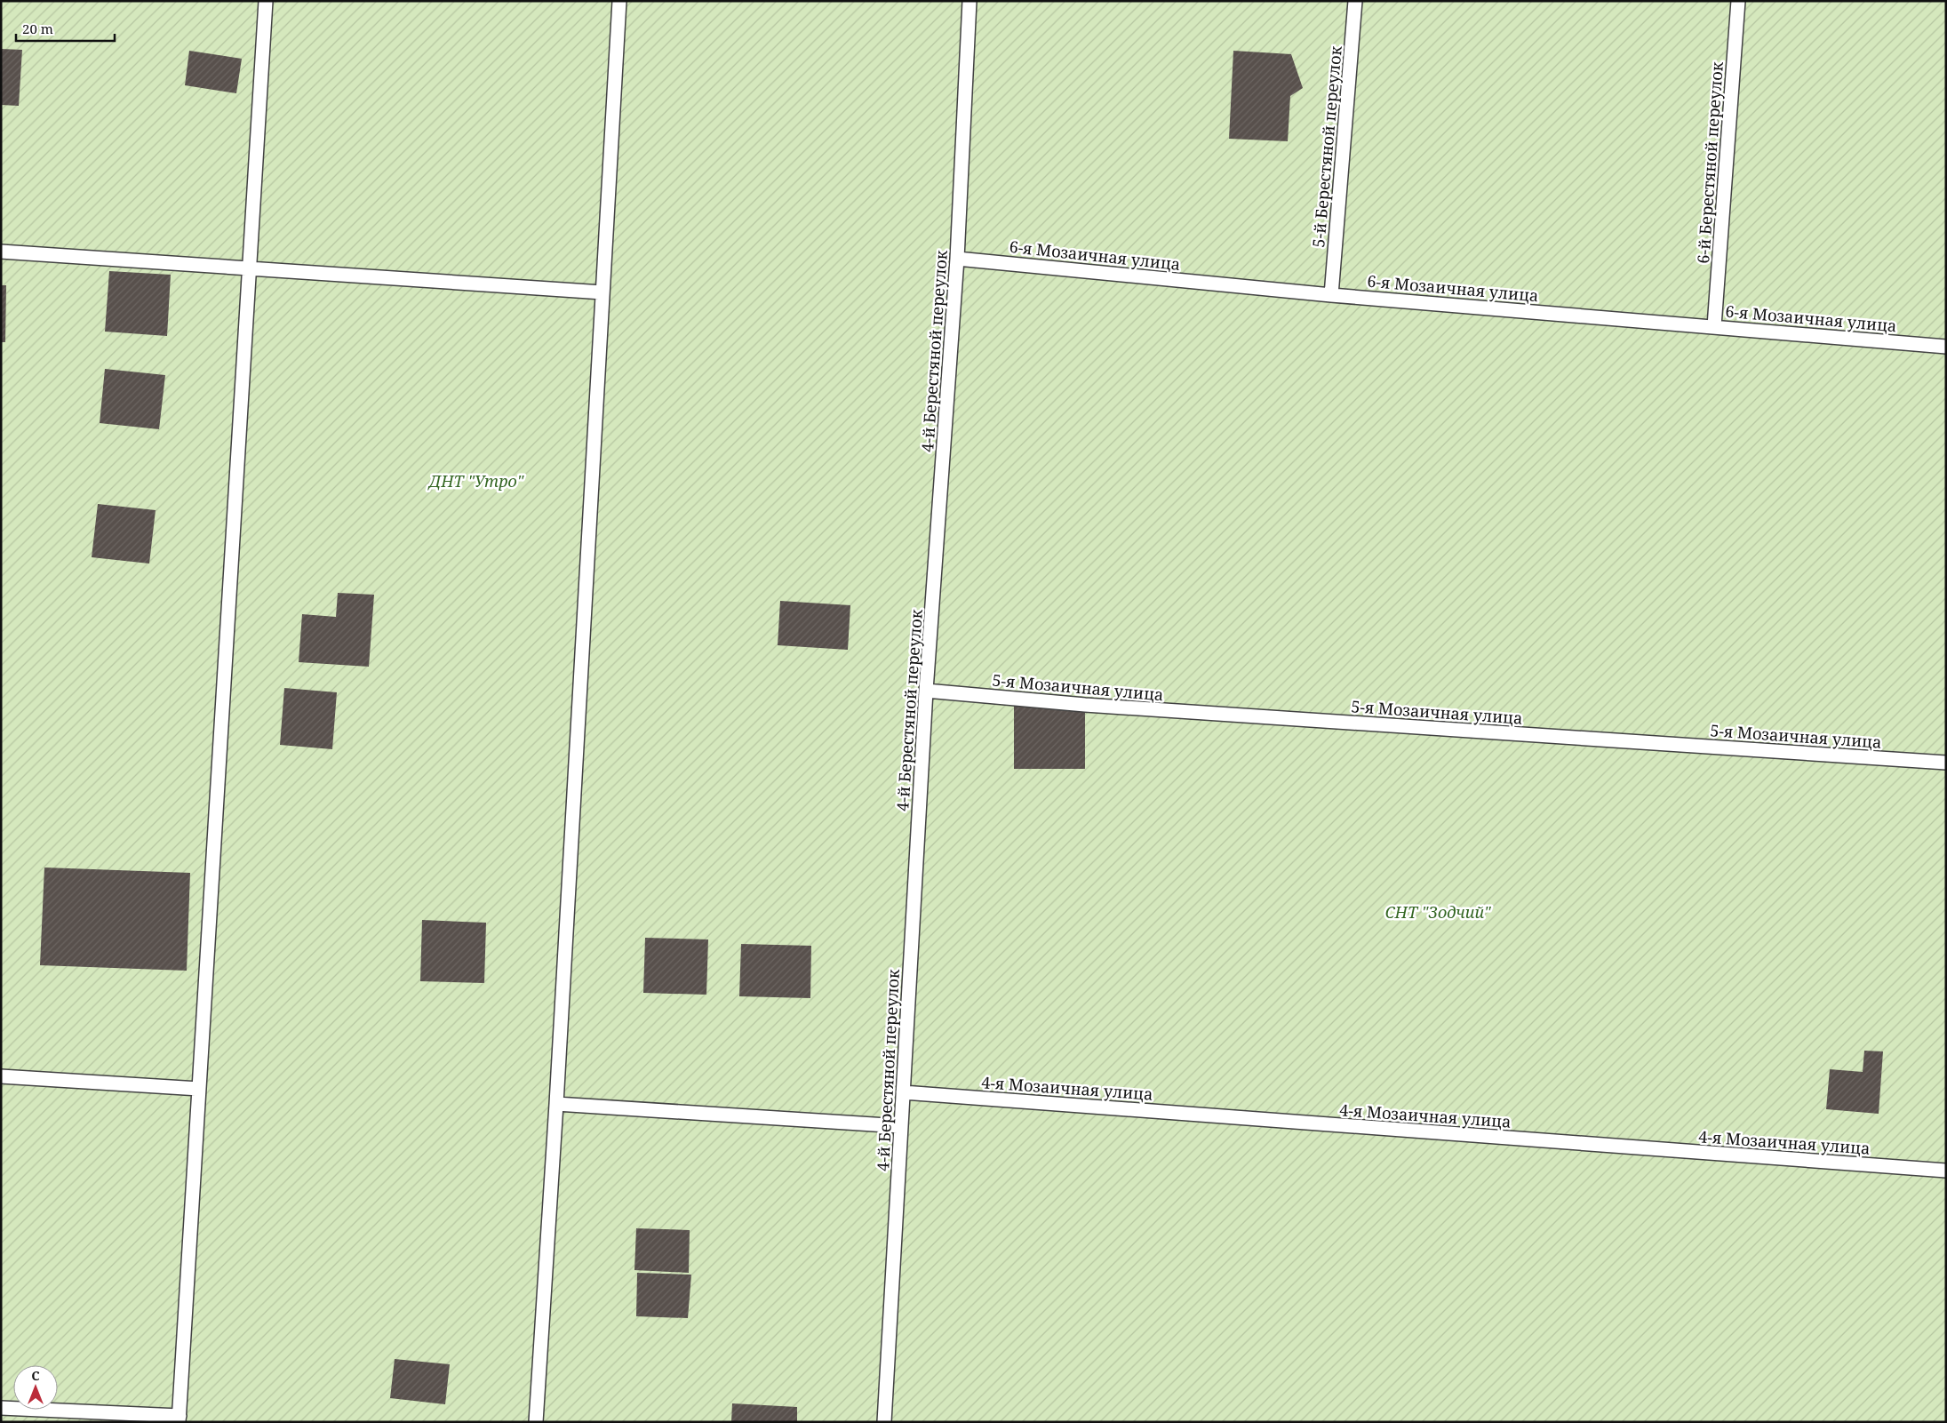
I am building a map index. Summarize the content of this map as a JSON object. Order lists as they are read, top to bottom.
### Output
{
  "streets": {
    "lane": [
      "5-й Берестяной переулок",
      "6-й Берестяной переулок",
      "6-я Мозаичная улица",
      "4-й Берестяной переулок",
      "5-я Мозаичная улица",
      "4-я Мозаичная улица"
    ]
  },
  "crossings": [
    ["5-й Берестяной переулок", "6-я Мозаичная улица"],
    ["6-й Берестяной переулок", "6-я Мозаичная улица"],
    ["6-я Мозаичная улица", "4-й Берестяной переулок"],
    ["4-й Берестяной переулок", "5-я Мозаичная улица"],
    ["4-й Берестяной переулок", "4-я Мозаичная улица"]
  ],
  "parks": ["ДНТ \"Утро\"", "СНТ \"Зодчий\""],
  "scale_bar": "20 m",
  "north": "top"
}
